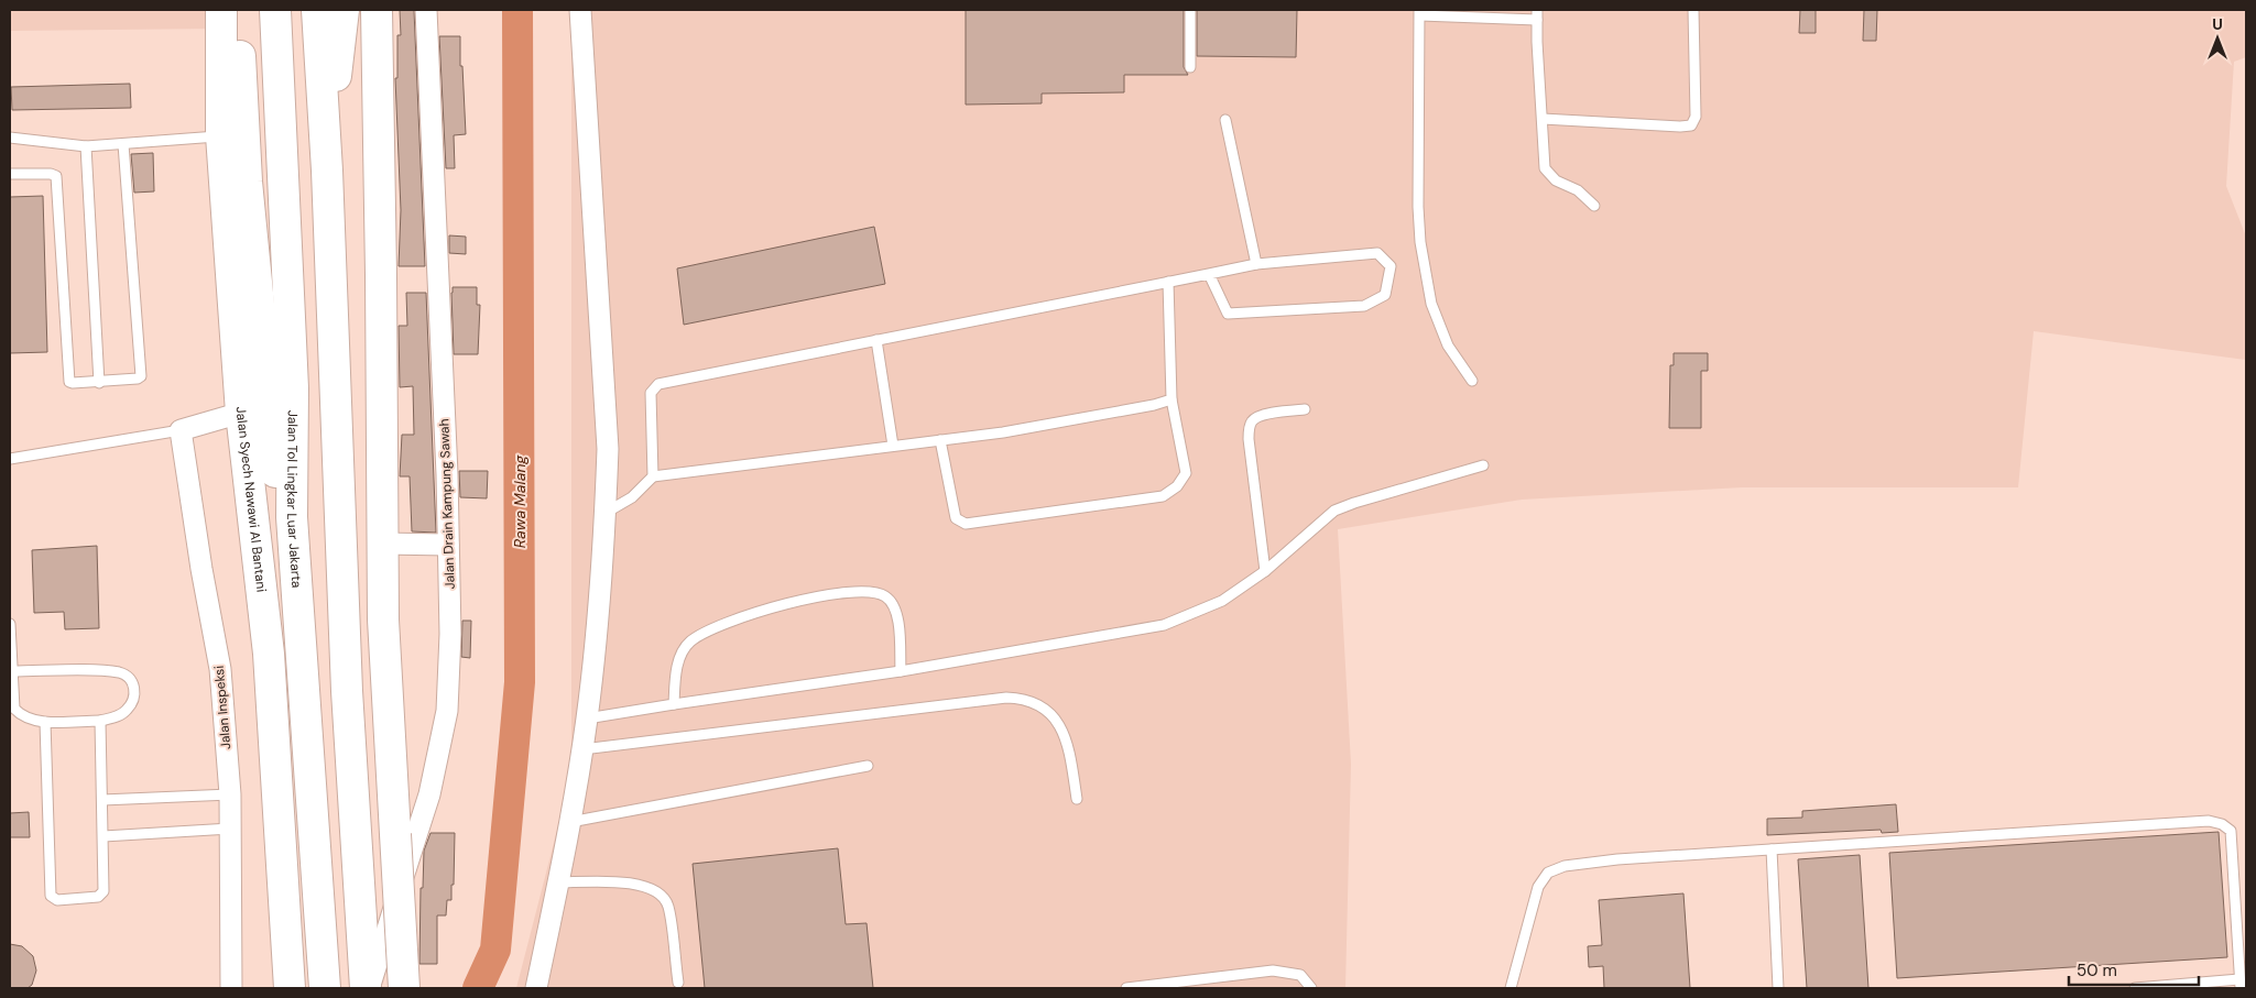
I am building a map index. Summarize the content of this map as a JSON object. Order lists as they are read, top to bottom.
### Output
{
  "streets": {
    "highway": ["Jalan Syech Nawawi Al Bantani", "Jalan Tol Lingkar Luar Jakarta"],
    "street": ["Jalan Drain Kampung Sawah", "Jalan Inspeksi"]
  },
  "water": ["Rawa Malang"],
  "scale_bar": "50 m",
  "north": "top"
}
